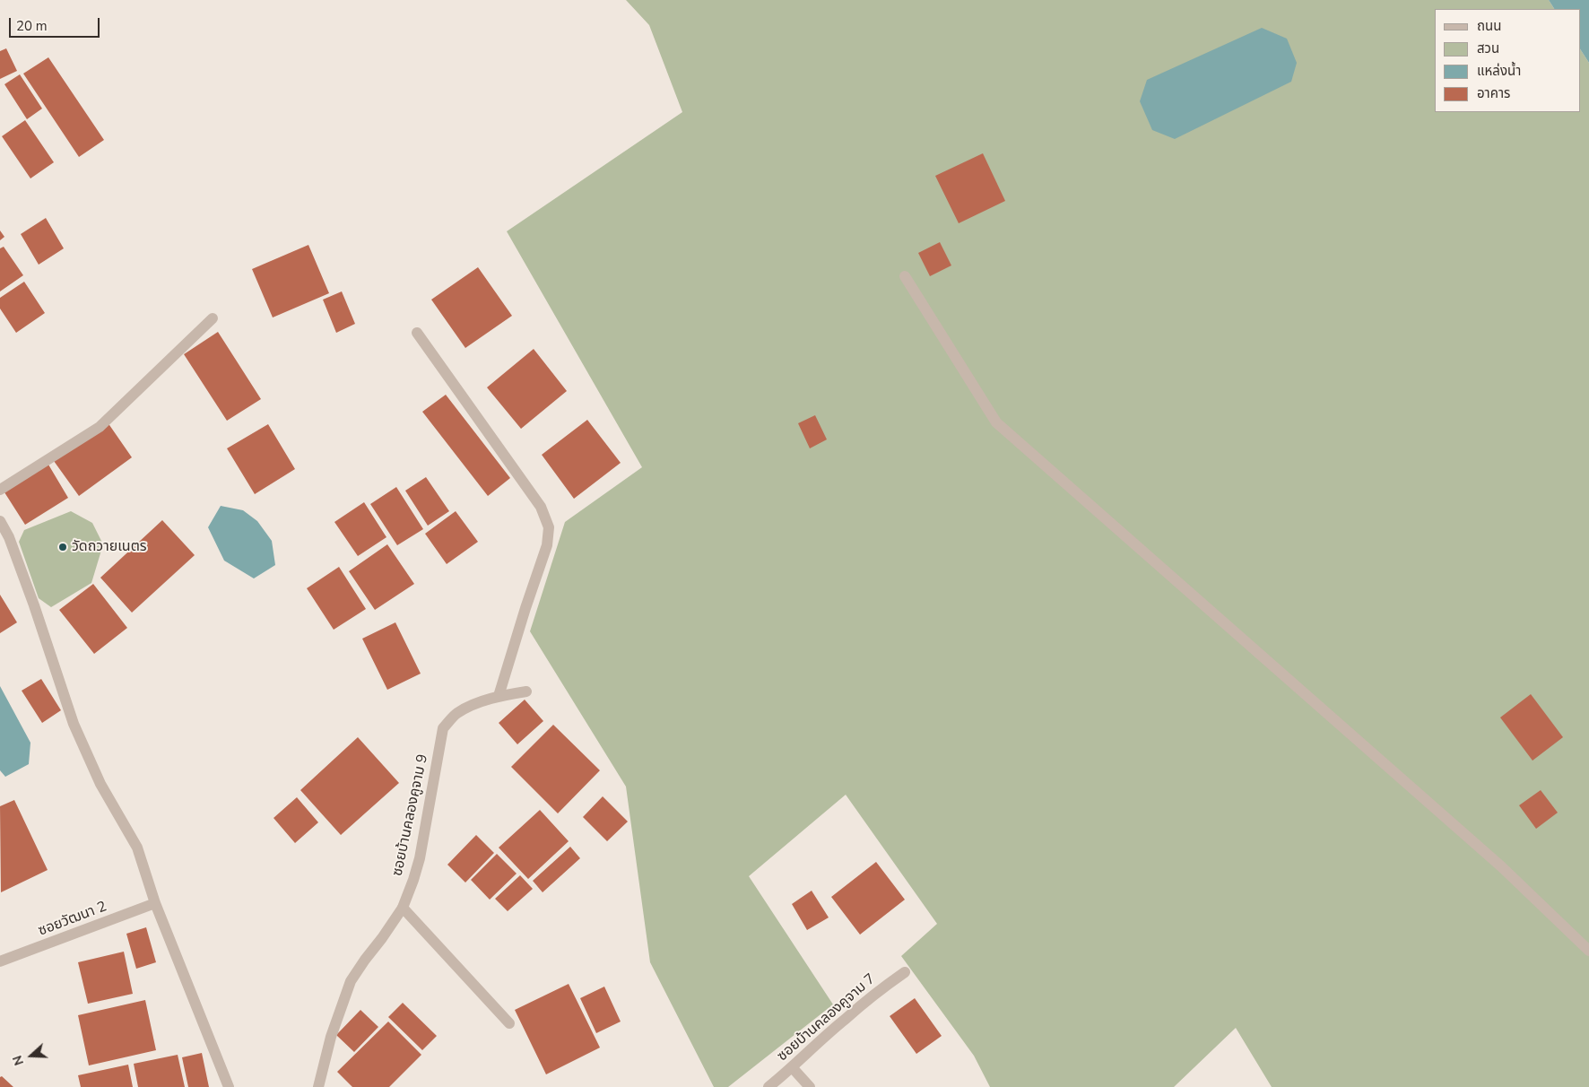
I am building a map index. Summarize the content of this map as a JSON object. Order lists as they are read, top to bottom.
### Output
{
  "streets": {
    "street": ["ซอยบ้านคลองคูจาม 9", "ซอยวัฒนา 2", "ซอยบ้านคลองคูจาม 7"]
  },
  "places": ["วัดถวายเนตร"],
  "legend": [
    "ถนน",
    "สวน",
    "แหล่งน้ำ",
    "อาคาร"
  ],
  "scale_bar": "20 m",
  "north": "left"
}
